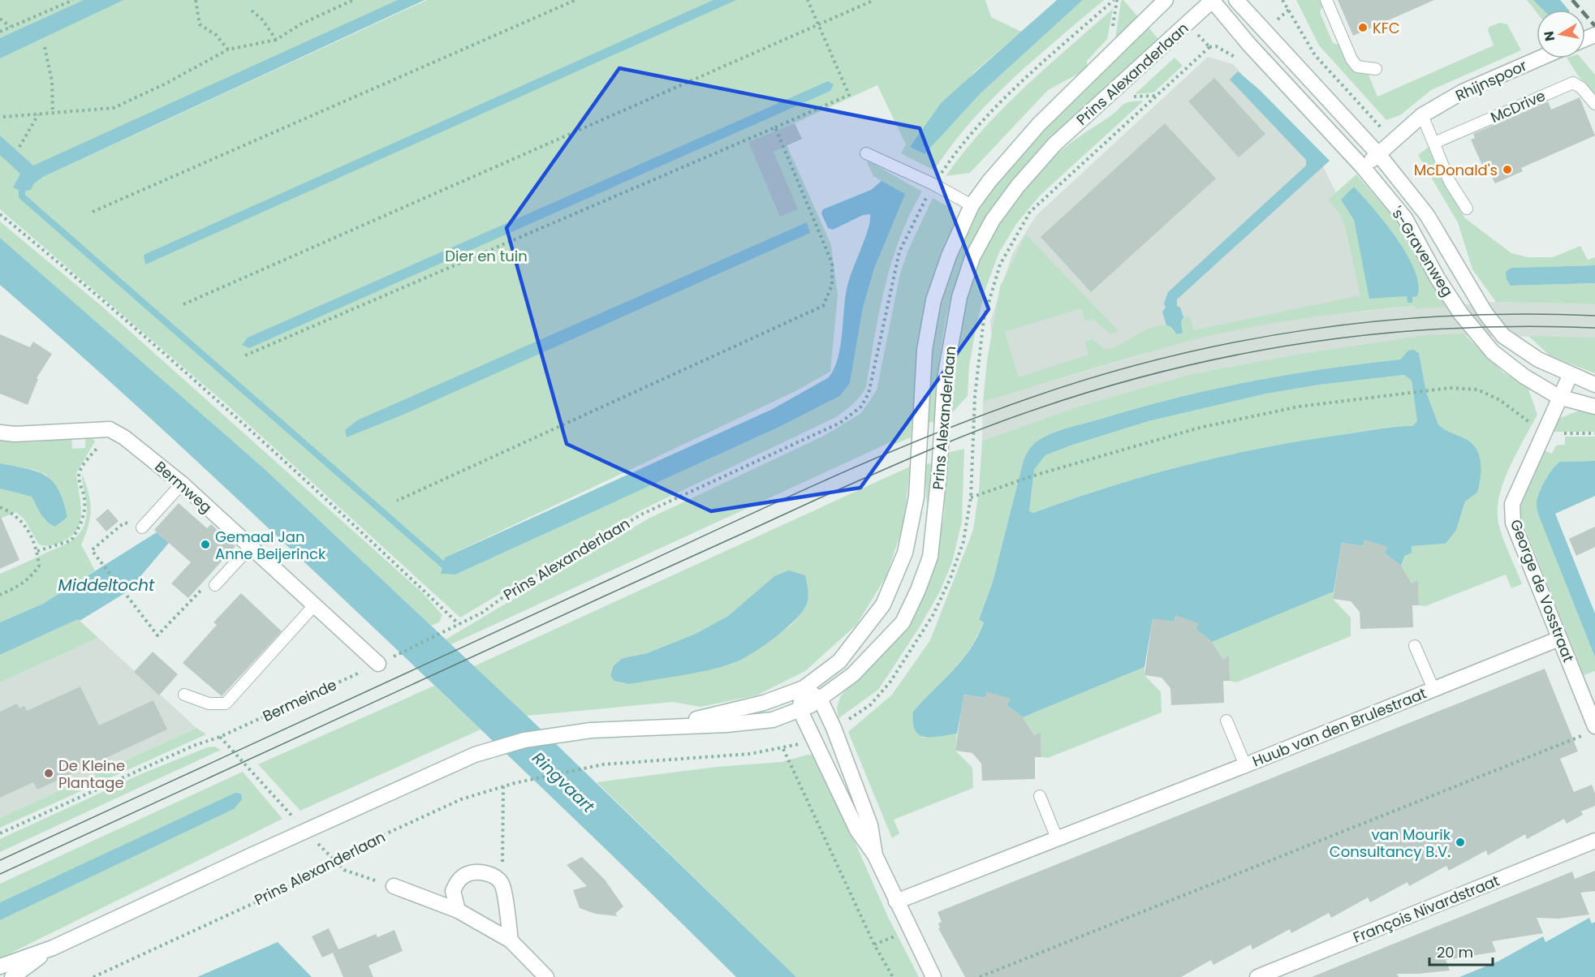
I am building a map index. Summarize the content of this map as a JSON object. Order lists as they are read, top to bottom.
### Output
{
  "streets": {
    "street": [
      "Prins Alexanderlaan",
      "Rhijnspoor",
      "'s-Gravenweg",
      "Bermweg",
      "George de Vosstraat",
      "Huub van den Brulestraat",
      "François Nivardstraat"
    ],
    "lane": ["McDrive"],
    "path": ["Bermeinde"]
  },
  "crossings": [
    ["Prins Alexanderlaan", "'s-Gravenweg"],
    ["Prins Alexanderlaan", "Bermeinde"],
    ["Rhijnspoor", "'s-Gravenweg"],
    ["'s-Gravenweg", "George de Vosstraat"],
    ["Bermweg", "Bermeinde"],
    ["George de Vosstraat", "Huub van den Brulestraat"]
  ],
  "water": ["Middeltocht", "Ringvaart"],
  "parks": ["Dier en tuin"],
  "places": [
    "KFC",
    "McDonald's",
    "Gemaal Jan Anne Beijerinck",
    "De Kleine Plantage",
    "van Mourik Consultancy B.V."
  ],
  "scale_bar": "20 m",
  "north": "left"
}
